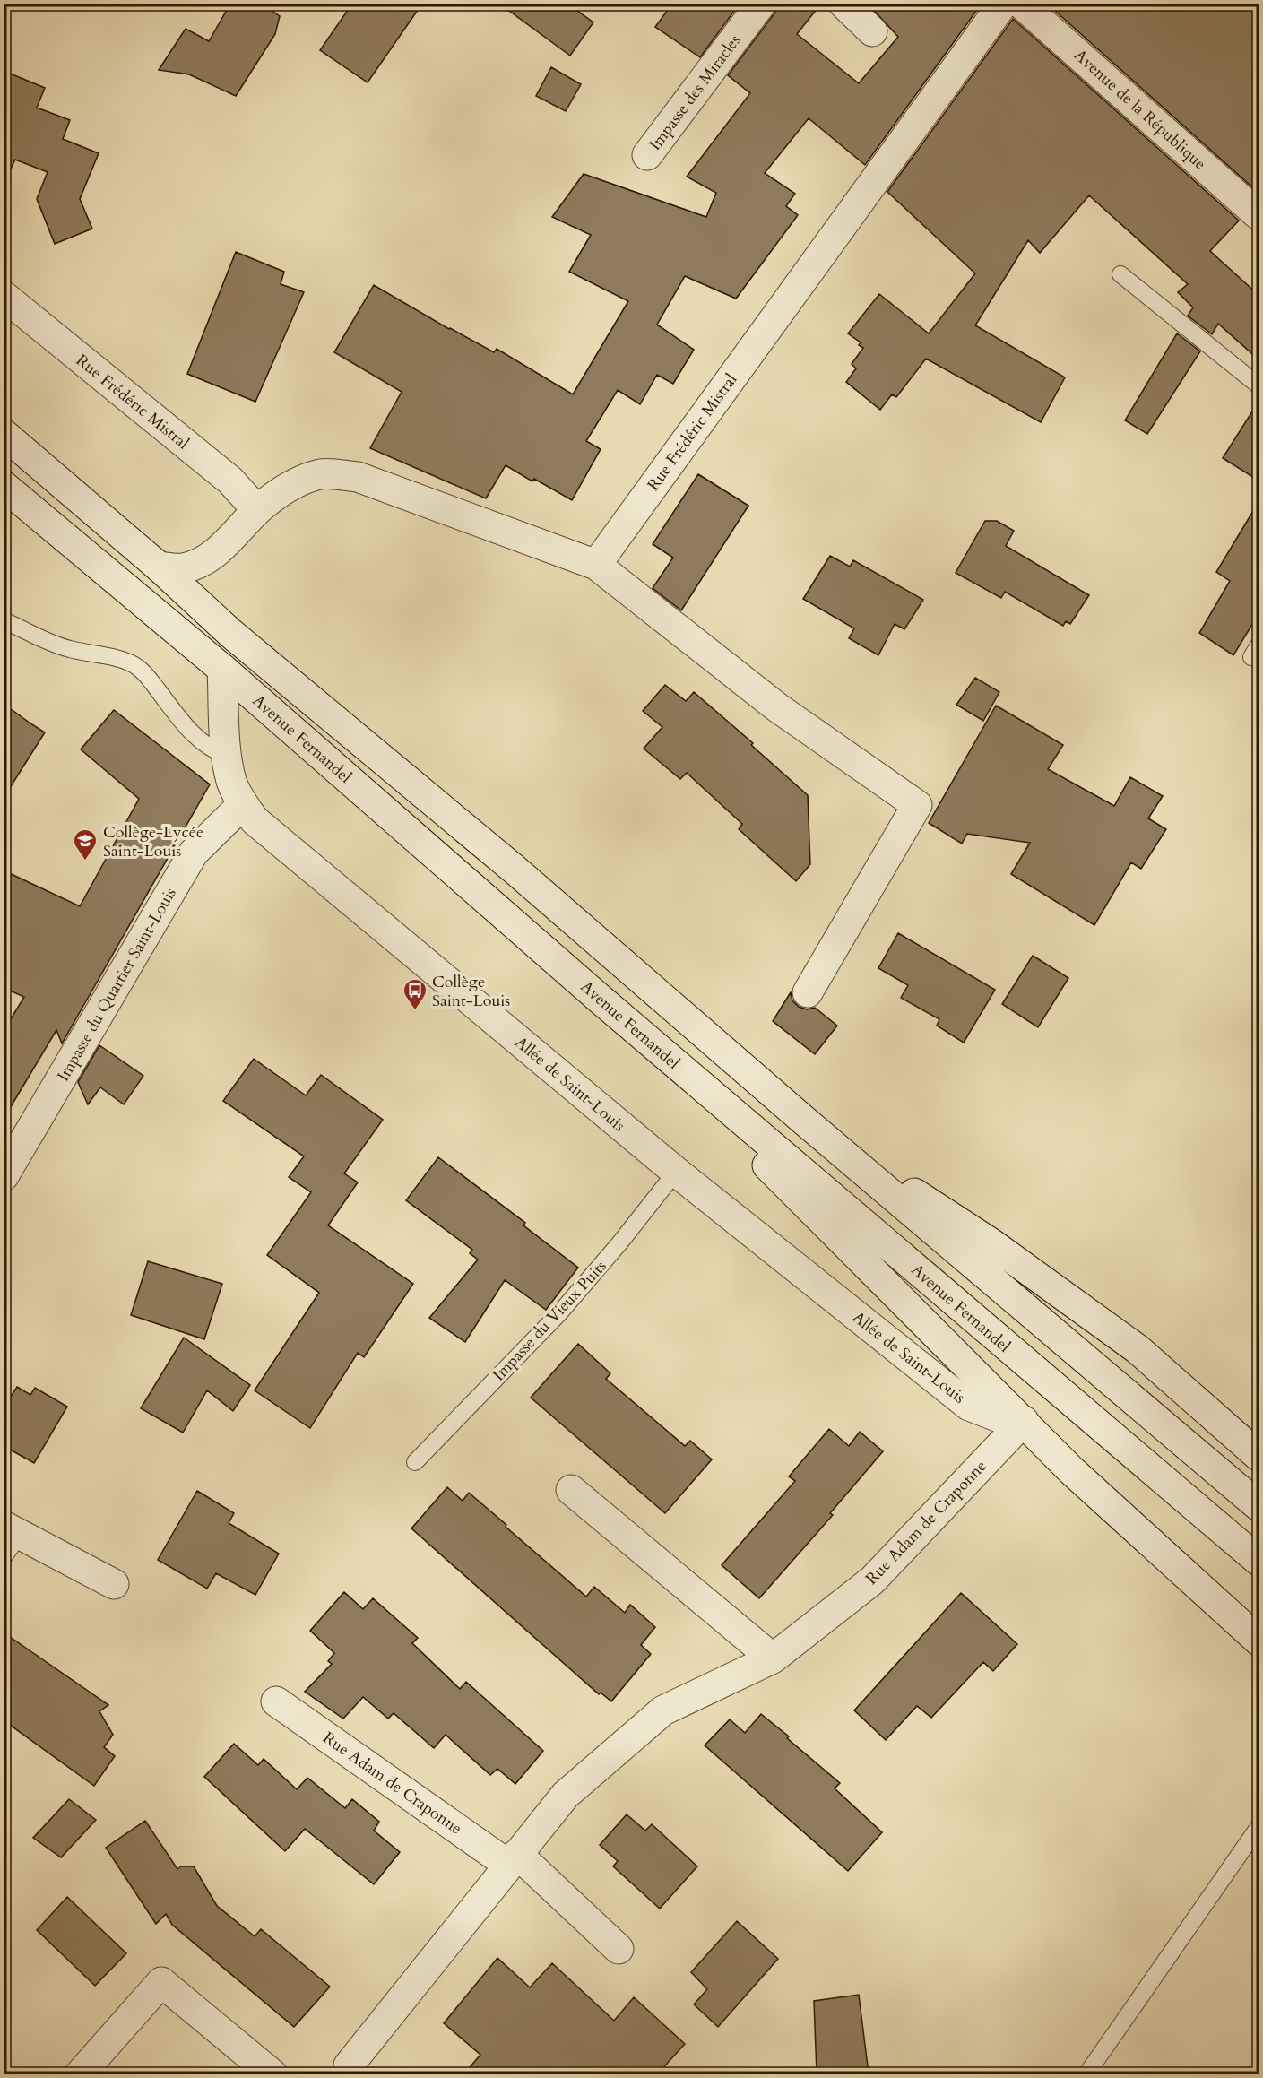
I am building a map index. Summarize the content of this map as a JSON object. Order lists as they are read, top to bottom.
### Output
{
  "streets": {
    "street": [
      "Impasse des Miracles",
      "Avenue de la République",
      "Rue Frédéric Mistral",
      "Avenue Fernandel",
      "Impasse du Quartier Saint-Louis",
      "Allée de Saint-Louis",
      "Rue Adam de Craponne"
    ],
    "lane": ["Impasse du Vieux Puits"]
  },
  "crossings": [
    ["Avenue Fernandel", "Allée de Saint-Louis"],
    ["Impasse du Quartier Saint-Louis", "Allée de Saint-Louis"],
    ["Allée de Saint-Louis", "Impasse du Vieux Puits"],
    ["Allée de Saint-Louis", "Rue Adam de Craponne"]
  ],
  "places": {
    "school or university": ["Collège-Lycée Saint-Louis"],
    "bus stop": ["Collège Saint-Louis"]
  }
}
